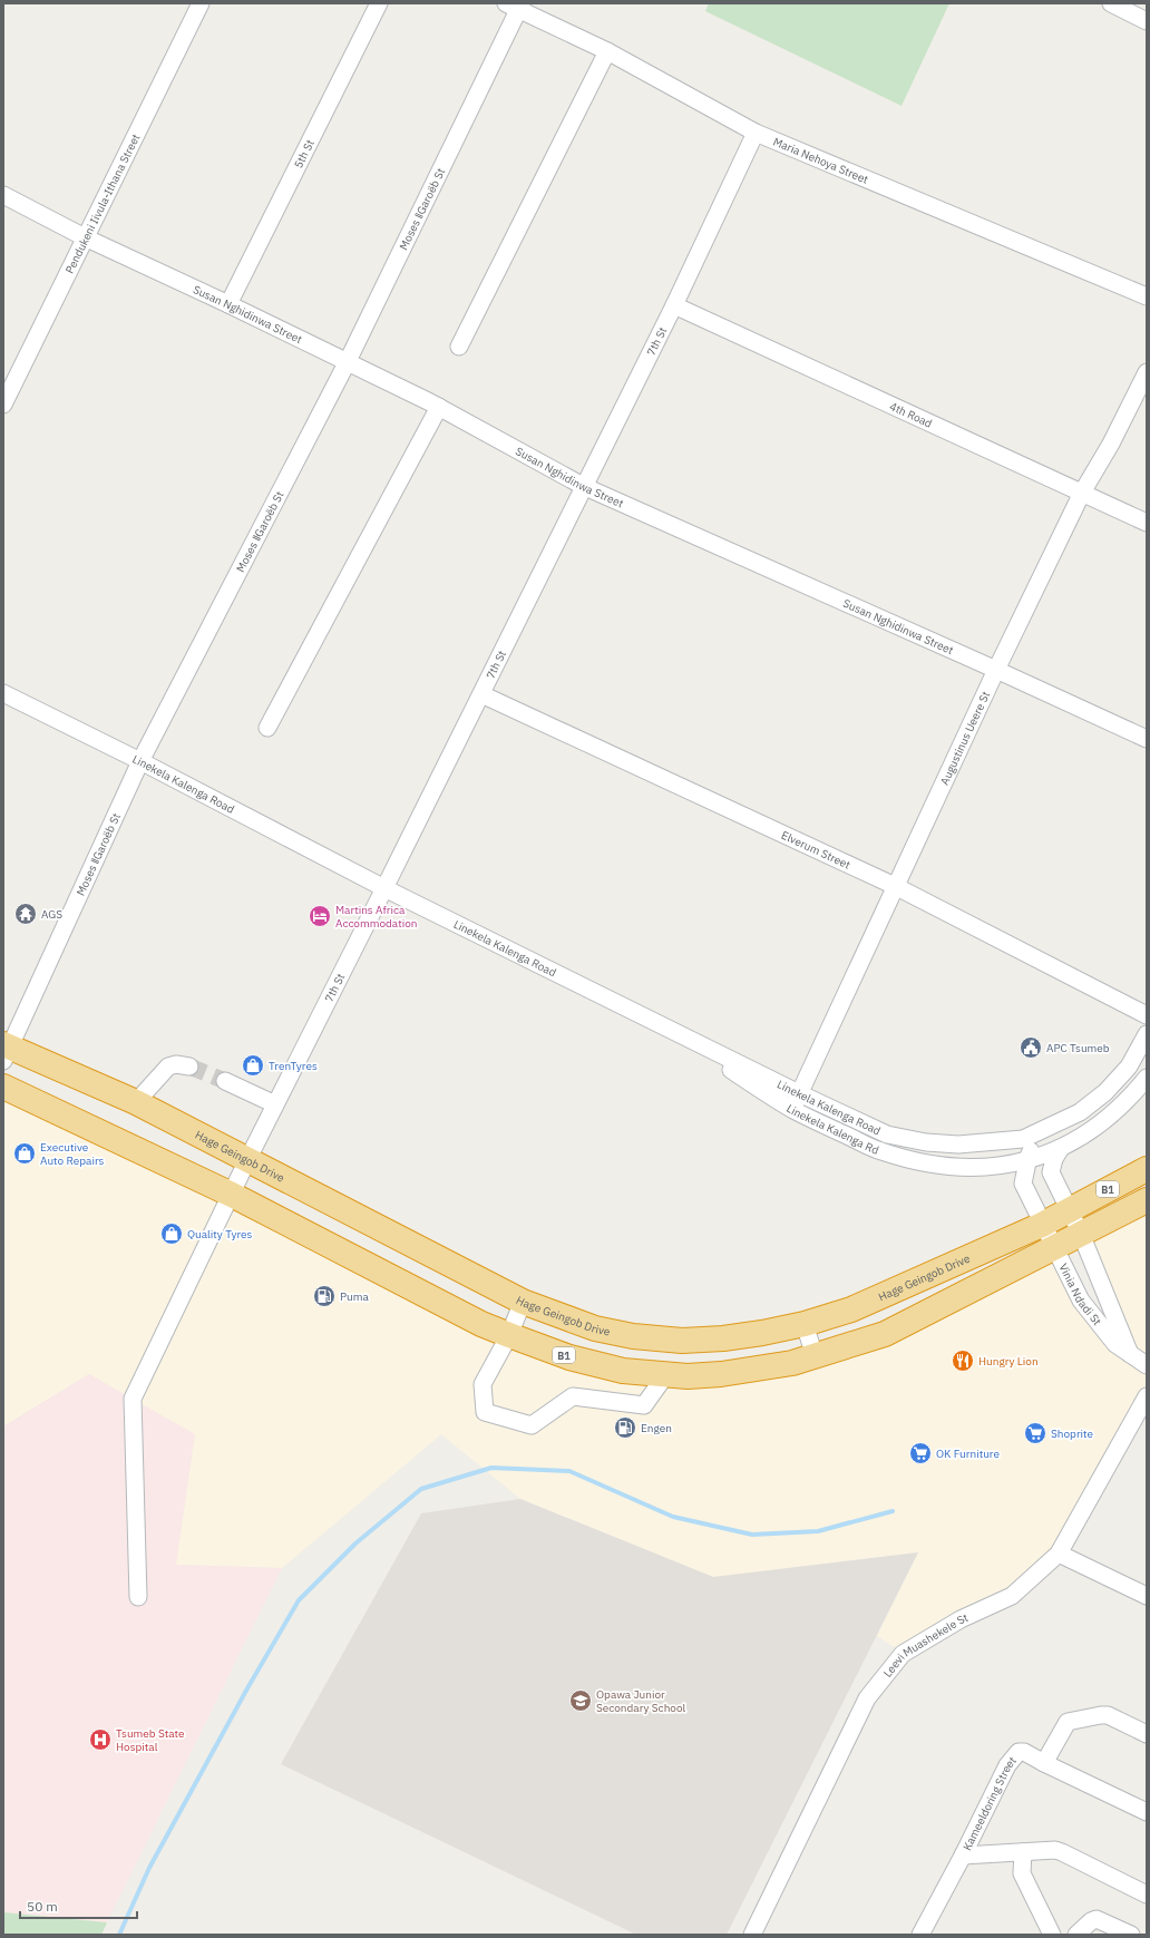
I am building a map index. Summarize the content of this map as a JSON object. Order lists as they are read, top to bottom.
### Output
{
  "streets": {
    "highway": ["Hage Geingob Drive", "B1"],
    "street": [
      "5th St",
      "Maria Nehoya Street",
      "Pendukeni Iivula-Ithana Street",
      "Moses ǁGaroëb St",
      "Susan Nghidinwa Street",
      "7th St",
      "4th Road",
      "Augustinus Ueere St",
      "Linekela Kalenga Road",
      "Elverum Street",
      "Linekela Kalenga Rd",
      "Vinia Ndadi St",
      "Leevi Muashekele St",
      "Kameeldoring Street"
    ]
  },
  "crossings": [
    ["5th St", "Susan Nghidinwa Street"],
    ["Maria Nehoya Street", "Moses ǁGaroëb St"],
    ["Maria Nehoya Street", "7th St"],
    ["Pendukeni Iivula-Ithana Street", "Susan Nghidinwa Street"],
    ["Moses ǁGaroëb St", "Susan Nghidinwa Street"],
    ["Moses ǁGaroëb St", "Linekela Kalenga Road"],
    ["Moses ǁGaroëb St", "Hage Geingob Drive"],
    ["Susan Nghidinwa Street", "7th St"],
    ["Susan Nghidinwa Street", "Augustinus Ueere St"],
    ["7th St", "4th Road"],
    ["7th St", "Linekela Kalenga Road"],
    ["7th St", "Elverum Street"],
    ["7th St", "Hage Geingob Drive"],
    ["7th St", "B1"],
    ["4th Road", "Augustinus Ueere St"],
    ["Augustinus Ueere St", "Linekela Kalenga Road"],
    ["Augustinus Ueere St", "Elverum Street"],
    ["Augustinus Ueere St", "Linekela Kalenga Rd"],
    ["Linekela Kalenga Road", "Linekela Kalenga Rd"],
    ["Linekela Kalenga Road", "Vinia Ndadi St"],
    ["Linekela Kalenga Rd", "Vinia Ndadi St"],
    ["Hage Geingob Drive", "Vinia Ndadi St"],
    ["B1", "Vinia Ndadi St"]
  ],
  "places": {
    "temple": ["AGS"],
    "hotel": ["Martins Africa Accommodation"],
    "public building": ["APC Tsumeb"],
    "shop": ["TrenTyres", "Executive Auto Repairs", "Quality Tyres"],
    "fuel station": ["Puma", "Engen"],
    "restaurant": ["Hungry Lion"],
    "supermarket": ["Shoprite", "OK Furniture"],
    "school or university": ["Opawa Junior Secondary School"],
    "hospital": ["Tsumeb State Hospital"]
  },
  "scale_bar": "50 m"
}
